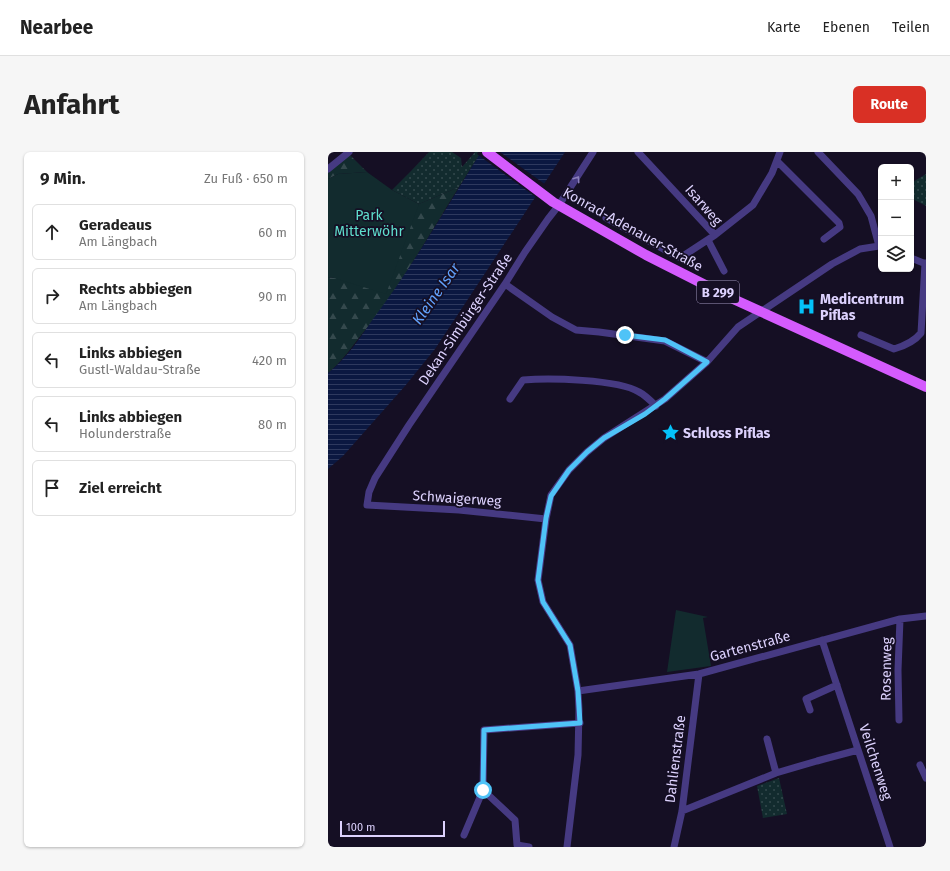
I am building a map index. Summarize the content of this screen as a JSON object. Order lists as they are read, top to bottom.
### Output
{
  "streets": {
    "main road": ["Konrad-Adenauer-Straße", "B 299"],
    "street": [
      "Isarweg",
      "Dekan-Simbürger-Straße",
      "Schwaigerweg",
      "Gartenstraße",
      "Rosenweg",
      "Dahlienstraße",
      "Veilchenweg"
    ]
  },
  "crossings": [
    ["Konrad-Adenauer-Straße", "Dekan-Simbürger-Straße"],
    ["Dekan-Simbürger-Straße", "Schwaigerweg"],
    ["Gartenstraße", "Rosenweg"],
    ["Gartenstraße", "Dahlienstraße"],
    ["Gartenstraße", "Veilchenweg"]
  ],
  "water": ["Kleine Isar"],
  "parks": ["Park Mitterwöhr"],
  "places": {
    "hospital": ["Medicentrum Piflas"],
    "place": ["Schloss Piflas"]
  },
  "scale_bar": "100 m",
  "page": {
    "header": "Nearbee",
    "nav": ["Karte", "Ebenen", "Teilen"],
    "buttons": "Route",
    "title": "Anfahrt",
    "heading": ["9 Min.", "Zu Fuß · 650 m"],
    "map_buttons": ["+", "−"],
    "list": [
      ["Geradeaus", "Am Längbach", "60 m"],
      ["Rechts abbiegen", "Am Längbach", "90 m"],
      ["Links abbiegen", "Gustl-Waldau-Straße", "420 m"],
      ["Links abbiegen", "Holunderstraße", "80 m"],
      "Ziel erreicht"
    ],
    "scale": "100 m"
  }
}
